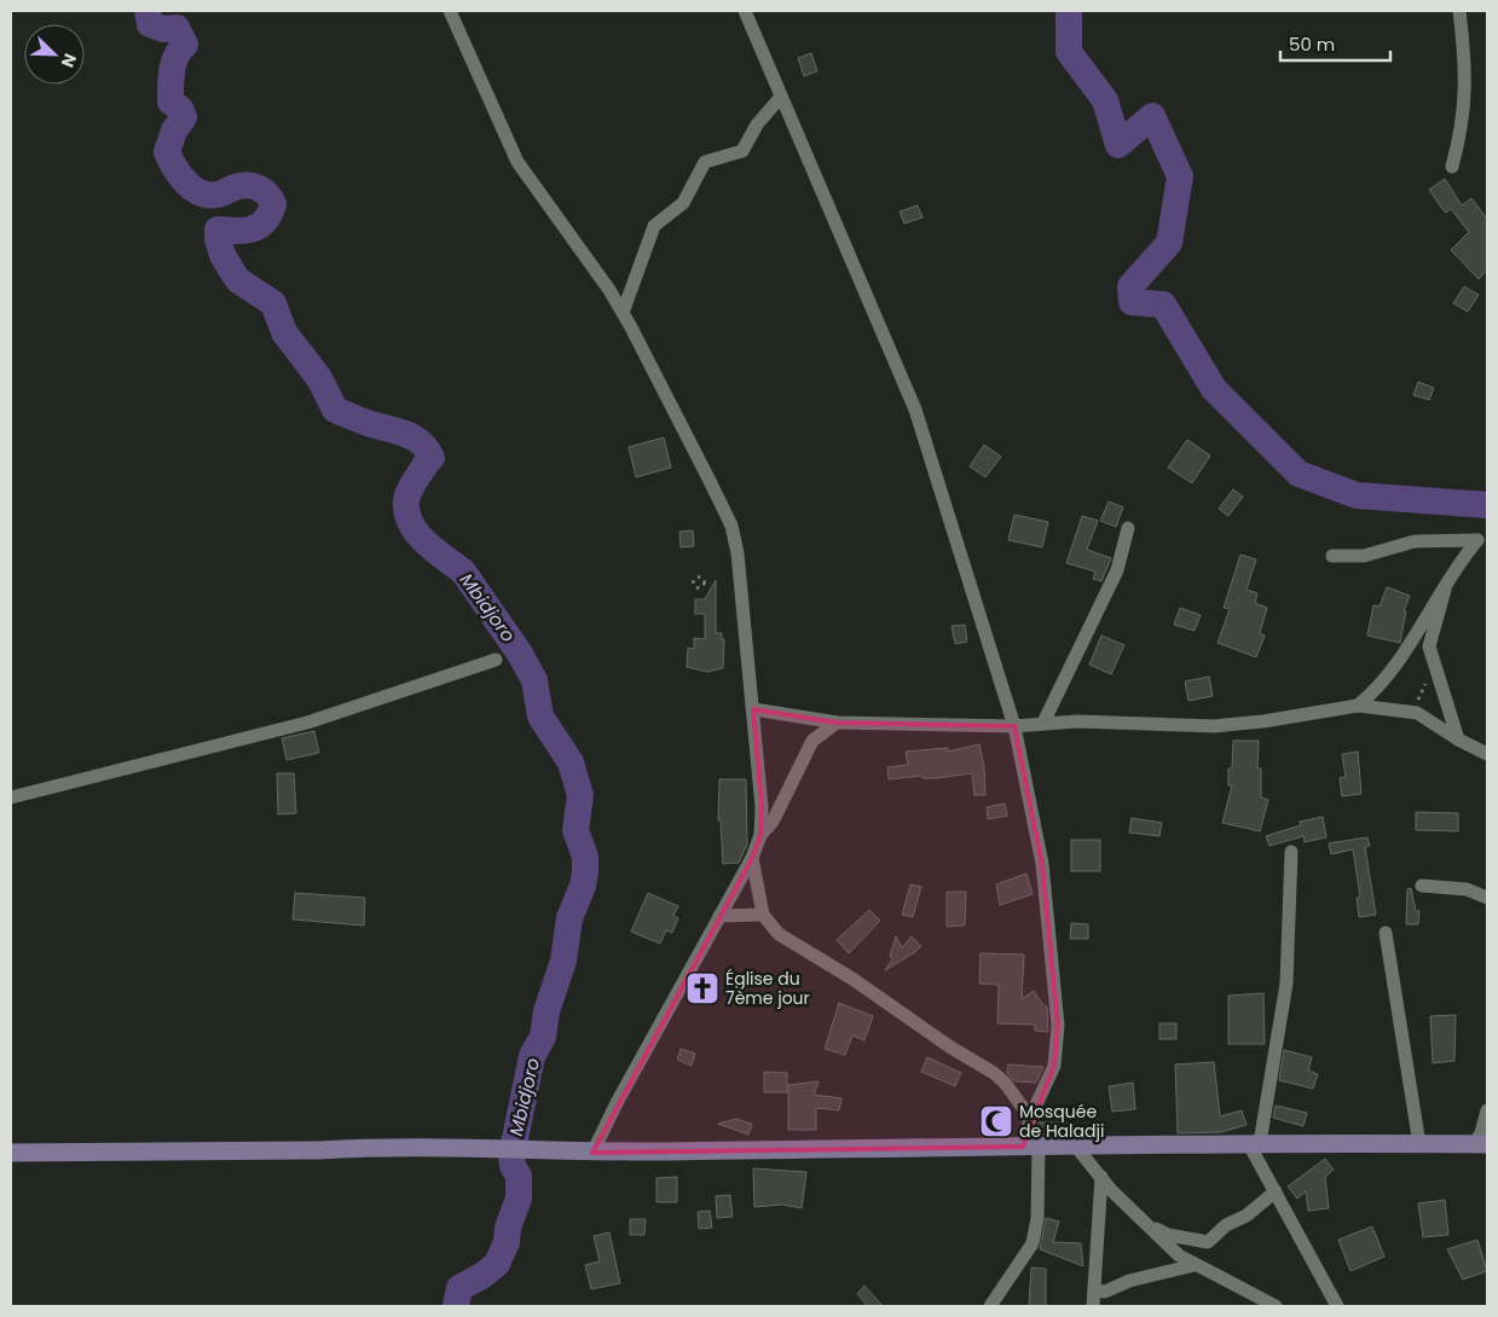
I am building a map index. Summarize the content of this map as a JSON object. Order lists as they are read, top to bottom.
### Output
{
  "water": ["Mbidjoro"],
  "places": {
    "church": ["Église du 7ème jour"],
    "mosque": ["Mosquée de Haladji"]
  },
  "scale_bar": "50 m",
  "north": "bottom right"
}
